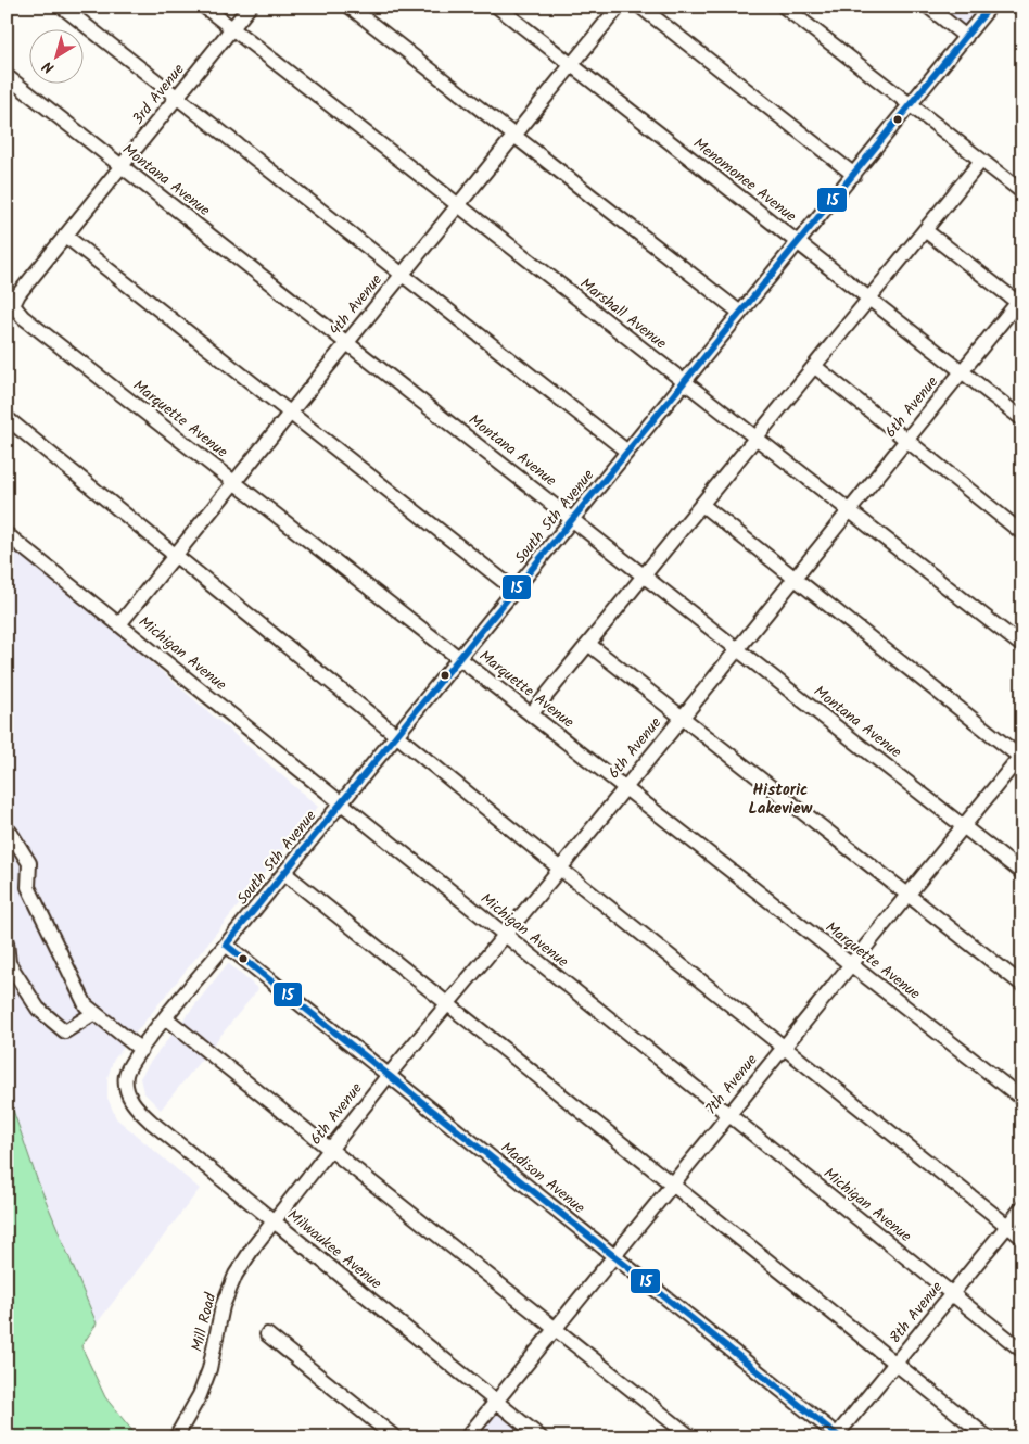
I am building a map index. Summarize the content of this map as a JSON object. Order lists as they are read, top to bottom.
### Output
{
  "streets": {
    "street": [
      "3rd Avenue",
      "Montana Avenue",
      "Menomonee Avenue",
      "4th Avenue",
      "Marshall Avenue",
      "6th Avenue",
      "Marquette Avenue",
      "South 5th Avenue",
      "Michigan Avenue",
      "7th Avenue",
      "Madison Avenue",
      "Milwaukee Avenue",
      "8th Avenue",
      "Mill Road"
    ]
  },
  "crossings": [
    ["3rd Avenue", "Montana Avenue"],
    ["3rd Avenue", "Marshall Avenue"],
    ["3rd Avenue", "Marquette Avenue"],
    ["Montana Avenue", "4th Avenue"],
    ["Montana Avenue", "6th Avenue"],
    ["Montana Avenue", "South 5th Avenue"],
    ["Montana Avenue", "7th Avenue"],
    ["Menomonee Avenue", "4th Avenue"],
    ["Menomonee Avenue", "6th Avenue"],
    ["Menomonee Avenue", "South 5th Avenue"],
    ["4th Avenue", "Marshall Avenue"],
    ["4th Avenue", "Marquette Avenue"],
    ["4th Avenue", "Michigan Avenue"],
    ["Marshall Avenue", "6th Avenue"],
    ["Marshall Avenue", "South 5th Avenue"],
    ["6th Avenue", "Marquette Avenue"],
    ["6th Avenue", "Michigan Avenue"],
    ["6th Avenue", "Madison Avenue"],
    ["6th Avenue", "Milwaukee Avenue"],
    ["6th Avenue", "Mill Road"],
    ["Marquette Avenue", "South 5th Avenue"],
    ["Marquette Avenue", "7th Avenue"],
    ["South 5th Avenue", "Michigan Avenue"],
    ["South 5th Avenue", "Madison Avenue"],
    ["South 5th Avenue", "Milwaukee Avenue"],
    ["Michigan Avenue", "7th Avenue"],
    ["Michigan Avenue", "8th Avenue"],
    ["7th Avenue", "Madison Avenue"],
    ["7th Avenue", "Milwaukee Avenue"],
    ["Madison Avenue", "8th Avenue"],
    ["Milwaukee Avenue", "Mill Road"]
  ],
  "districts": ["Historic Lakeview"],
  "lines": ["transit line 15"],
  "north": "bottom left"
}
